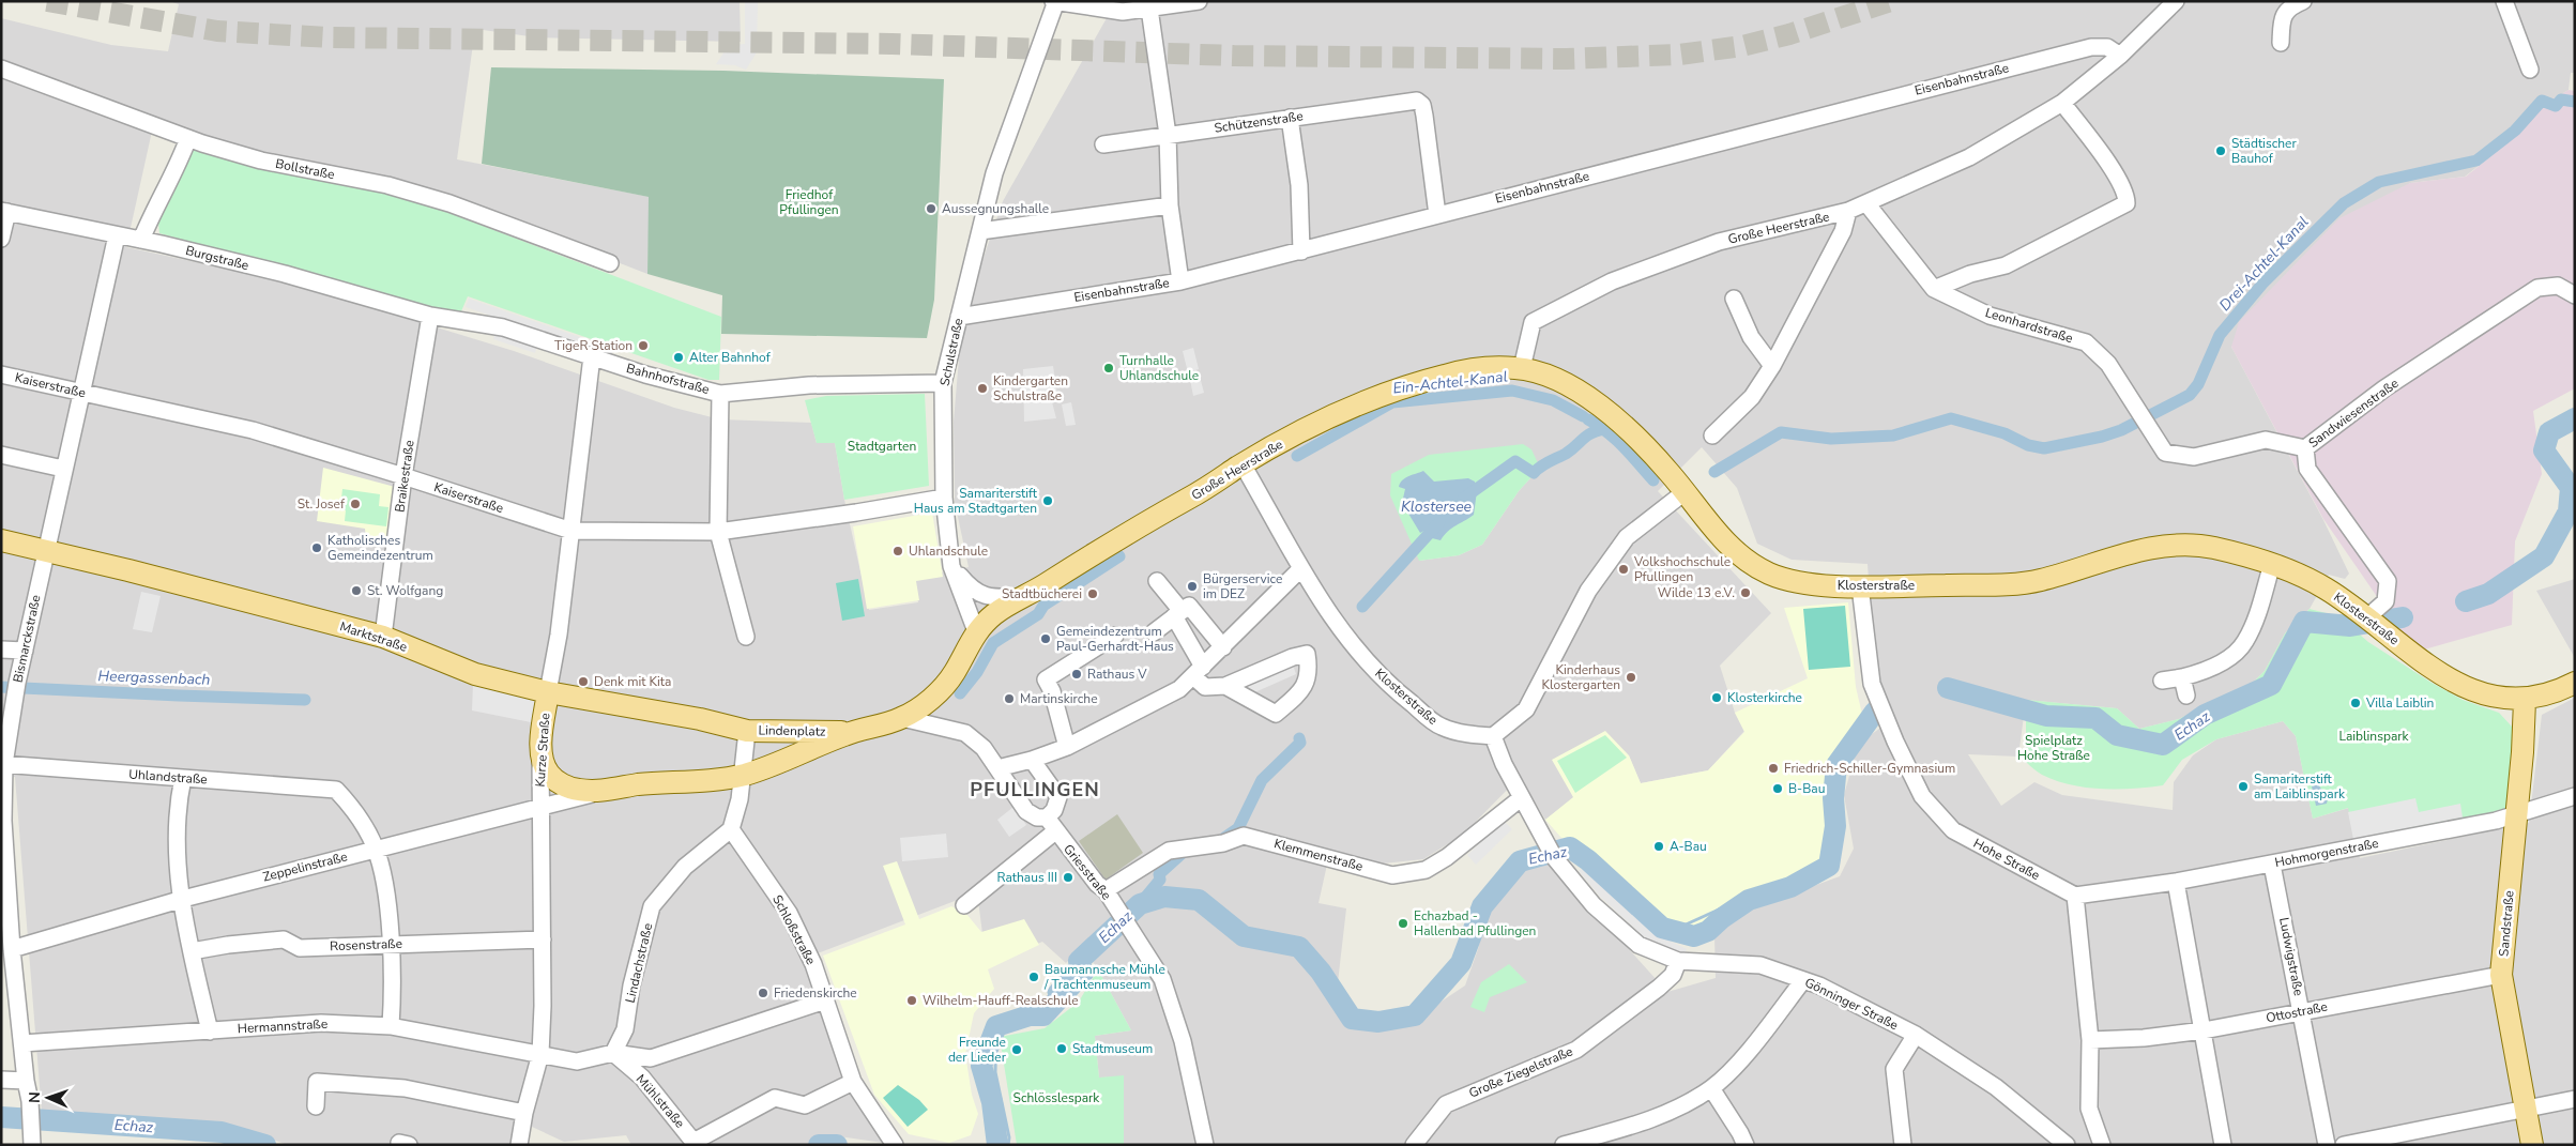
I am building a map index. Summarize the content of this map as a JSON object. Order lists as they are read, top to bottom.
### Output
{
  "streets": {
    "main road": [
      "Große Heerstraße",
      "Klosterstraße",
      "Marktstraße",
      "Lindenplatz",
      "Kurze Straße",
      "Zeppelinstraße",
      "Sandstraße"
    ],
    "street": [
      "Eisenbahnstraße",
      "Schützenstraße",
      "Bollstraße",
      "Burgstraße",
      "Leonhardstraße",
      "Schulstraße",
      "Bahnhofstraße",
      "Kaiserstraße",
      "Sandwiesenstraße",
      "Braikestraße",
      "Bismarckstraße",
      "Uhlandstraße",
      "Hohmorgenstraße",
      "Klemmenstraße",
      "Hohe Straße",
      "Griesstraße",
      "Schloßstraße",
      "Rosenstraße",
      "Ludwigstraße",
      "Lindachstraße",
      "Gönninger Straße",
      "Ottostraße",
      "Hermannstraße",
      "Große Ziegelstraße",
      "Mühlstraße"
    ]
  },
  "crossings": [
    ["Eisenbahnstraße", "Schützenstraße"],
    ["Eisenbahnstraße", "Große Heerstraße"],
    ["Eisenbahnstraße", "Schulstraße"],
    ["Große Heerstraße", "Leonhardstraße"],
    ["Große Heerstraße", "Schulstraße"],
    ["Große Heerstraße", "Klosterstraße"],
    ["Große Heerstraße", "Lindenplatz"],
    ["Burgstraße", "Bahnhofstraße"],
    ["Burgstraße", "Braikestraße"],
    ["Burgstraße", "Bismarckstraße"],
    ["Leonhardstraße", "Sandwiesenstraße"],
    ["Schulstraße", "Bahnhofstraße"],
    ["Schulstraße", "Kaiserstraße"],
    ["Schulstraße", "Lindenplatz"],
    ["Bahnhofstraße", "Braikestraße"],
    ["Bahnhofstraße", "Kurze Straße"],
    ["Kaiserstraße", "Braikestraße"],
    ["Kaiserstraße", "Bismarckstraße"],
    ["Kaiserstraße", "Kurze Straße"],
    ["Sandwiesenstraße", "Klosterstraße"],
    ["Braikestraße", "Marktstraße"],
    ["Klosterstraße", "Hohe Straße"],
    ["Klosterstraße", "Sandstraße"],
    ["Klosterstraße", "Gönninger Straße"],
    ["Marktstraße", "Bismarckstraße"],
    ["Marktstraße", "Lindenplatz"],
    ["Marktstraße", "Kurze Straße"],
    ["Bismarckstraße", "Uhlandstraße"],
    ["Bismarckstraße", "Zeppelinstraße"],
    ["Bismarckstraße", "Hermannstraße"],
    ["Lindenplatz", "Zeppelinstraße"],
    ["Kurze Straße", "Zeppelinstraße"],
    ["Kurze Straße", "Rosenstraße"],
    ["Kurze Straße", "Hermannstraße"],
    ["Uhlandstraße", "Zeppelinstraße"],
    ["Hohmorgenstraße", "Hohe Straße"],
    ["Hohmorgenstraße", "Sandstraße"],
    ["Hohmorgenstraße", "Ludwigstraße"],
    ["Klemmenstraße", "Griesstraße"],
    ["Klemmenstraße", "Gönninger Straße"],
    ["Sandstraße", "Ottostraße"],
    ["Schloßstraße", "Lindachstraße"],
    ["Schloßstraße", "Mühlstraße"],
    ["Ludwigstraße", "Ottostraße"],
    ["Lindachstraße", "Mühlstraße"],
    ["Gönninger Straße", "Große Ziegelstraße"]
  ],
  "districts": ["PFULLINGEN"],
  "water": [
    "Drei-Achtel-Kanal",
    "Ein-Achtel-Kanal",
    "Klostersee",
    "Heergassenbach",
    "Echaz"
  ],
  "parks": [
    "Friedhof Pfullingen",
    "Stadtgarten",
    "Laiblinspark",
    "Spielplatz Hohe Straße",
    "Schlösslespark"
  ],
  "places": [
    "Städtischer Bauhof",
    "Aussegnungshalle",
    "TigeR Station",
    "Alter Bahnhof",
    "Turnhalle Uhlandschule",
    "Kindergarten Schulstraße",
    "Samariterstift Haus am Stadtgarten",
    "St. Josef",
    "Katholisches Gemeindezentrum",
    "Uhlandschule",
    "Volkshochschule Pfullingen",
    "Bürgerservice im DEZ",
    "St. Wolfgang",
    "Wilde 13 e.V.",
    "Stadtbücherei",
    "Gemeindezentrum Paul-Gerhardt-Haus",
    "Rathaus V",
    "Kinderhaus Klostergarten",
    "Denk mit Kita",
    "Klosterkirche",
    "Martinskirche",
    "Villa Laiblin",
    "Friedrich-Schiller-Gymnasium",
    "Samariterstift am Laiblinspark",
    "B-Bau",
    "A-Bau",
    "Rathaus III",
    "Echazbad - Hallenbad Pfullingen",
    "Baumannsche Mühle / Trachtenmuseum",
    "Friedenskirche",
    "Wilhelm-Hauff-Realschule",
    "Stadtmuseum",
    "Freunde der Lieder"
  ],
  "north": "left"
}
